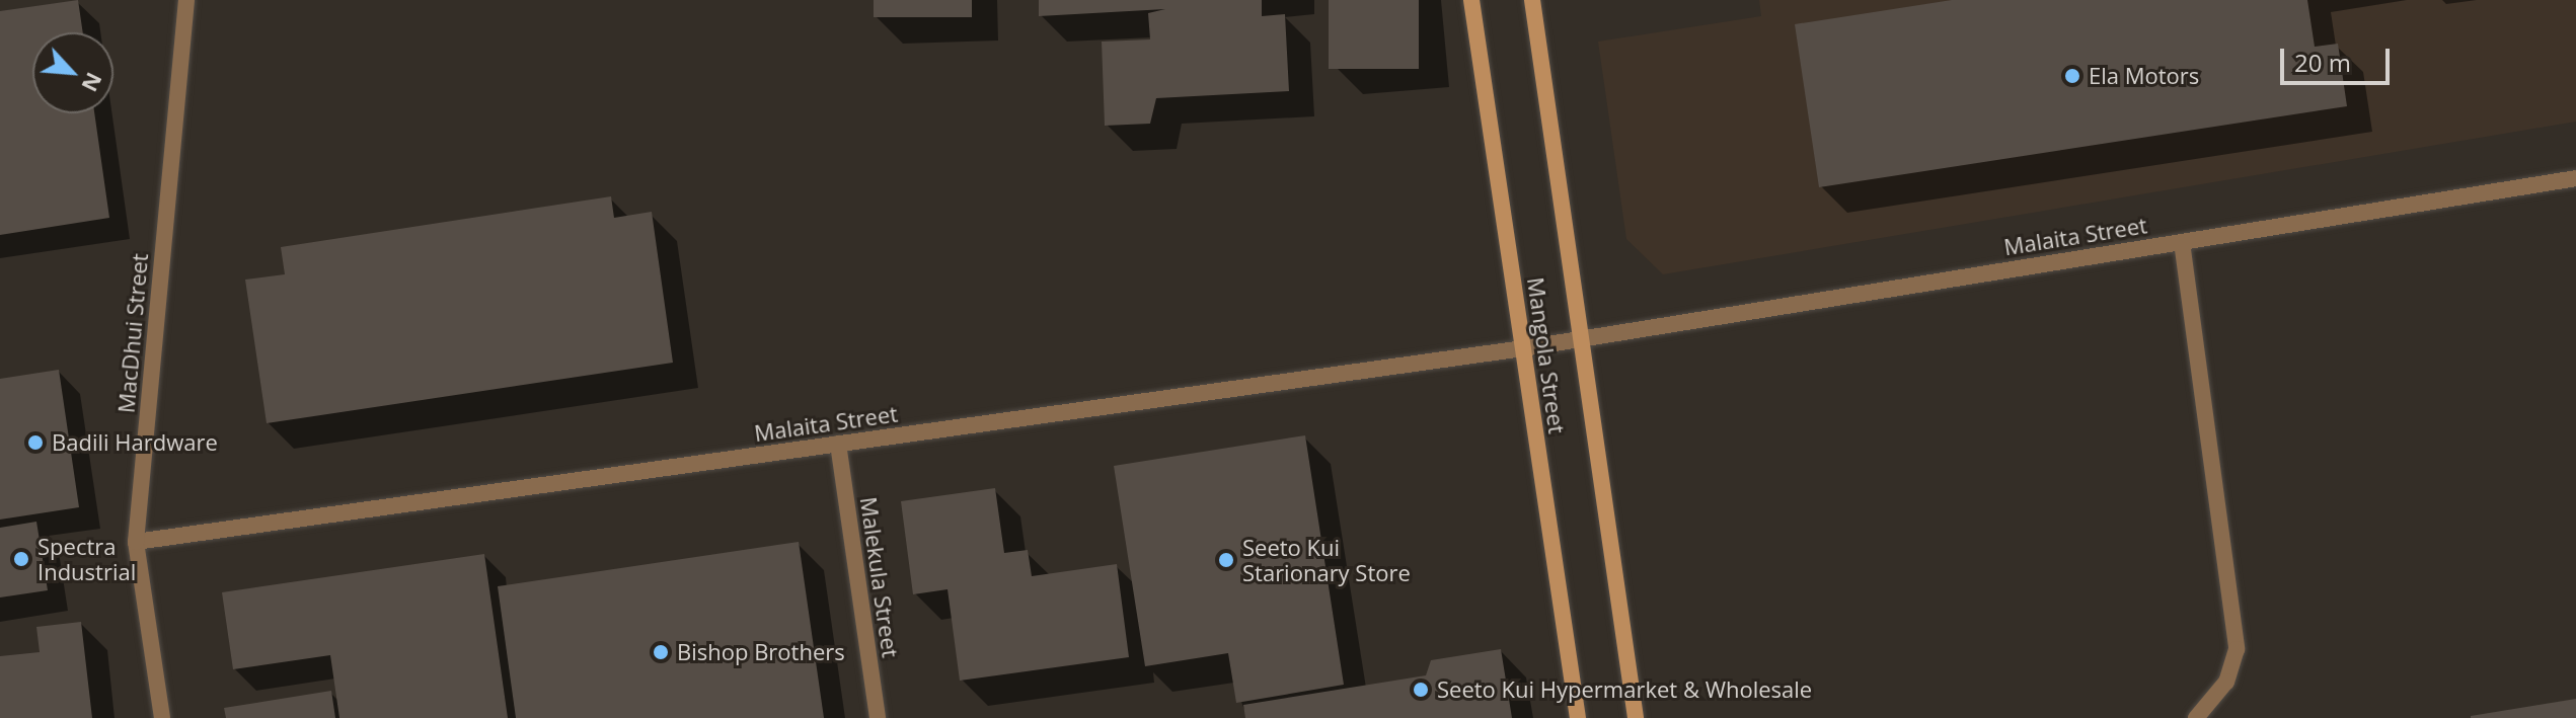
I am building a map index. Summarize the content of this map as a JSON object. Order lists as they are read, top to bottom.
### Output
{
  "streets": {
    "main road": ["Mangola Street"],
    "street": ["Malaita Street", "MacDhui Street", "Malekula Street"]
  },
  "crossings": [
    ["Malaita Street", "MacDhui Street"],
    ["Malaita Street", "Mangola Street"],
    ["Malaita Street", "Malekula Street"]
  ],
  "places": [
    "Ela Motors",
    "Badili Hardware",
    "Spectra Industrial",
    "Seeto Kui Starionary Store",
    "Bishop Brothers",
    "Seeto Kui Hypermarket & Wholesale"
  ],
  "scale_bar": "20 m",
  "north": "bottom right"
}
